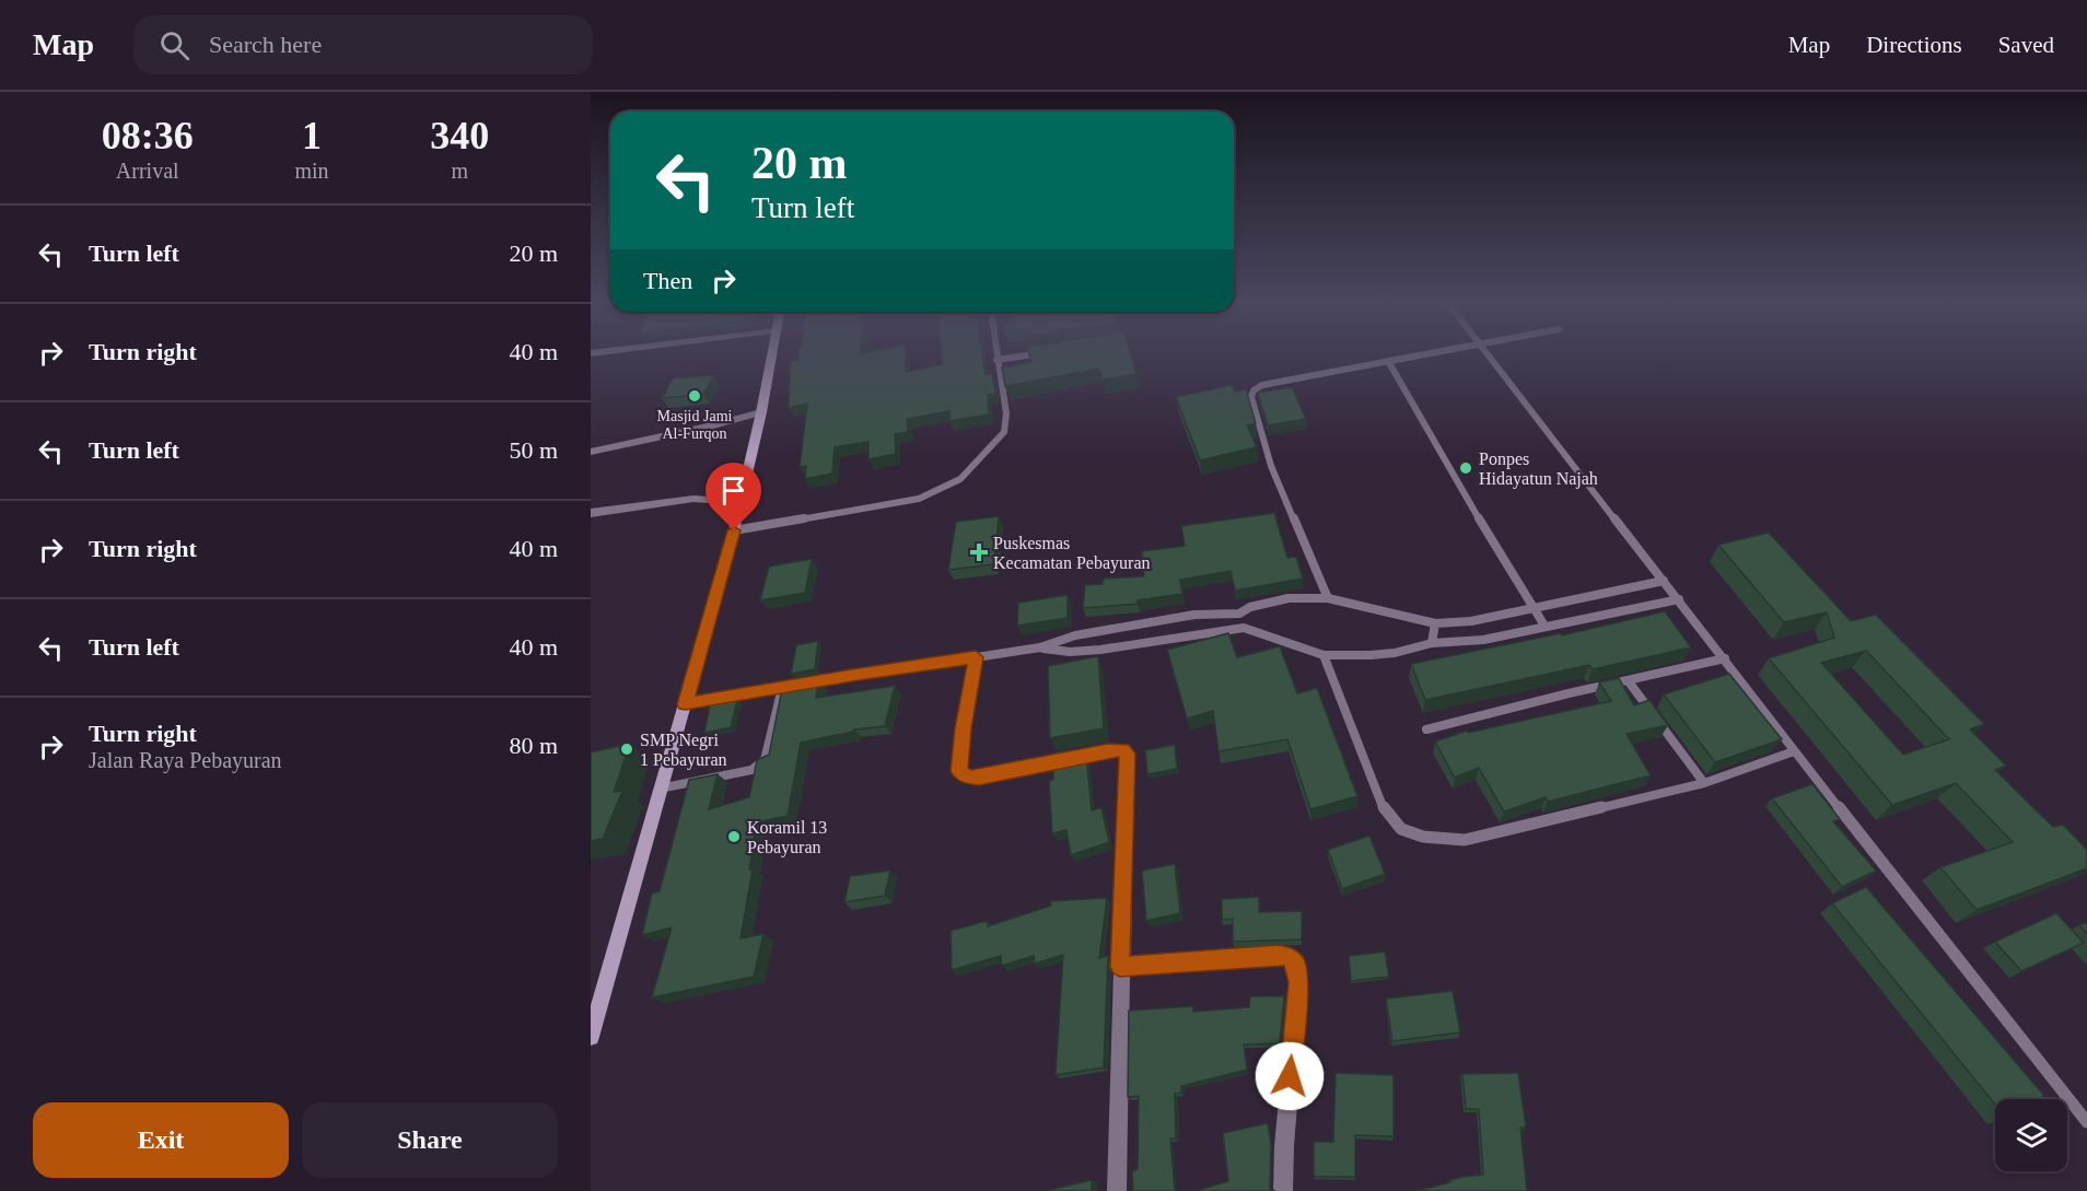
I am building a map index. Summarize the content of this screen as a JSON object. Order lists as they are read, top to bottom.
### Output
{
  "places": {
    "other": [
      "Masjid Jami Al-Furqon",
      "Ponpes Hidayatun Najah",
      "SMP Negri 1 Pebayuran",
      "Koramil 13 Pebayuran"
    ],
    "health": ["Puskesmas Kecamatan Pebayuran"]
  },
  "page": {
    "header": "Map",
    "search": "Search here",
    "nav": ["Map", "Directions", "Saved"],
    "eta": [
      "08:36",
      "Arrival",
      "1",
      "min",
      "340",
      "m"
    ],
    "turn": ["20 m", "Turn left"],
    "list": [
      {
        "name": "Turn left",
        "value": "20 m"
      },
      {
        "name": "Turn right",
        "value": "40 m"
      },
      {
        "name": "Turn left",
        "value": "50 m"
      },
      {
        "name": "Turn right",
        "value": "40 m"
      },
      {
        "name": "Turn left",
        "value": "40 m"
      },
      {
        "name": "Turn right",
        "note": "Jalan Raya Pebayuran",
        "value": "80 m"
      }
    ],
    "then": "Then",
    "buttons": ["Exit", "Share"]
  }
}
